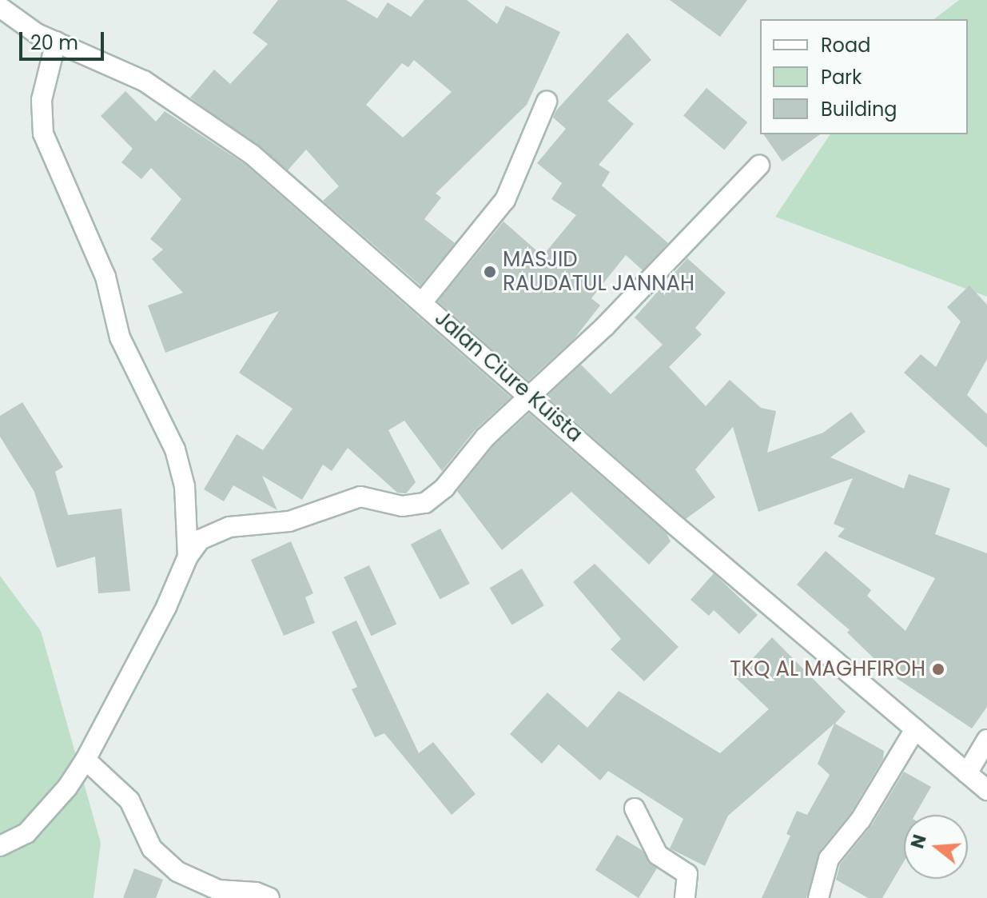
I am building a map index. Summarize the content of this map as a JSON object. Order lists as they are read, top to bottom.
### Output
{
  "streets": {
    "street": ["Jalan Ciure Kuista"]
  },
  "places": ["MASJID RAUDATUL JANNAH", "TKQ AL MAGHFIROH"],
  "legend": ["Road", "Park", "Building"],
  "scale_bar": "20 m",
  "north": "left"
}
